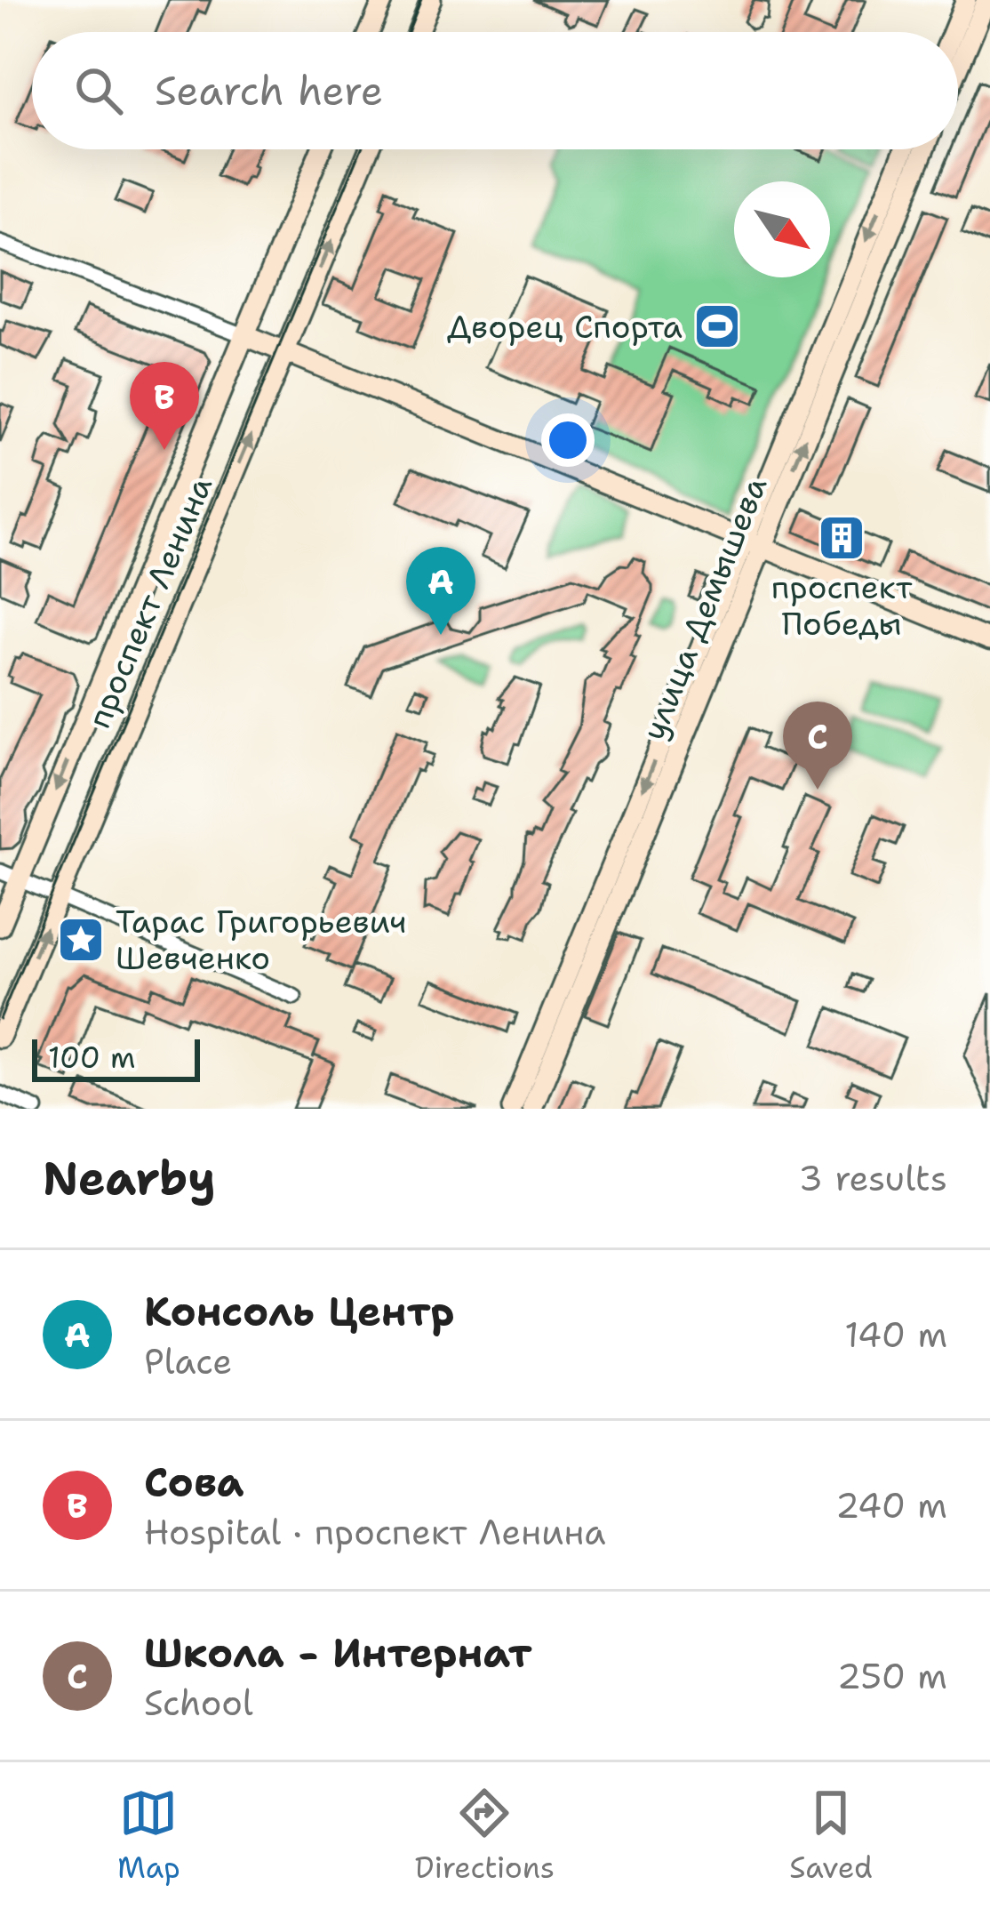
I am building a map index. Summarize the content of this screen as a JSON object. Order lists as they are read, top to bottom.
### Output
{
  "streets": {
    "street": ["проспект Ленина", "улица Демышева"]
  },
  "places": {
    "sports": ["Дворец Спорта"],
    "building": ["проспект Победы"],
    "place": ["Тарас Григорьевич Шевченко"]
  },
  "scale_bar": "100 m",
  "north": "bottom right",
  "page": {
    "search": "Search here",
    "pins": ["B", "A", "C"],
    "scale": "100 m",
    "heading": ["Nearby", "3 results"],
    "list": [
      {
        "mark": "A",
        "name": "Консоль Центр",
        "note": "Place",
        "value": "140 m"
      },
      {
        "mark": "B",
        "name": "Сова",
        "note": "Hospital · проспект Ленина",
        "value": "240 m"
      },
      {
        "mark": "C",
        "name": "Школа - Интернат",
        "note": "School",
        "value": "250 m"
      }
    ],
    "nav": ["Map", "Directions", "Saved"]
  }
}
